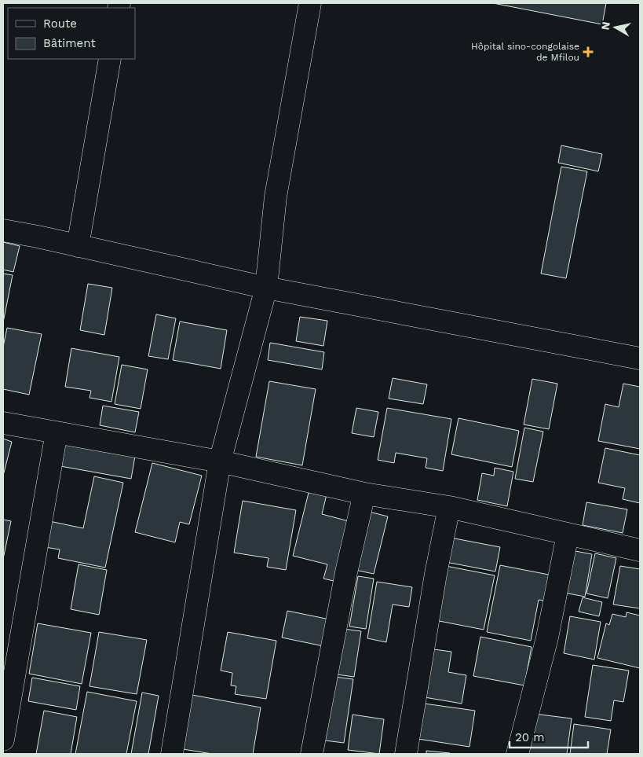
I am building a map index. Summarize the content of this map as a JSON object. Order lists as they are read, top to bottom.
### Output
{
  "places": {
    "health": ["Hôpital sino-congolaise de Mfilou"]
  },
  "legend": ["Route", "Bâtiment"],
  "scale_bar": "20 m",
  "north": "left"
}
